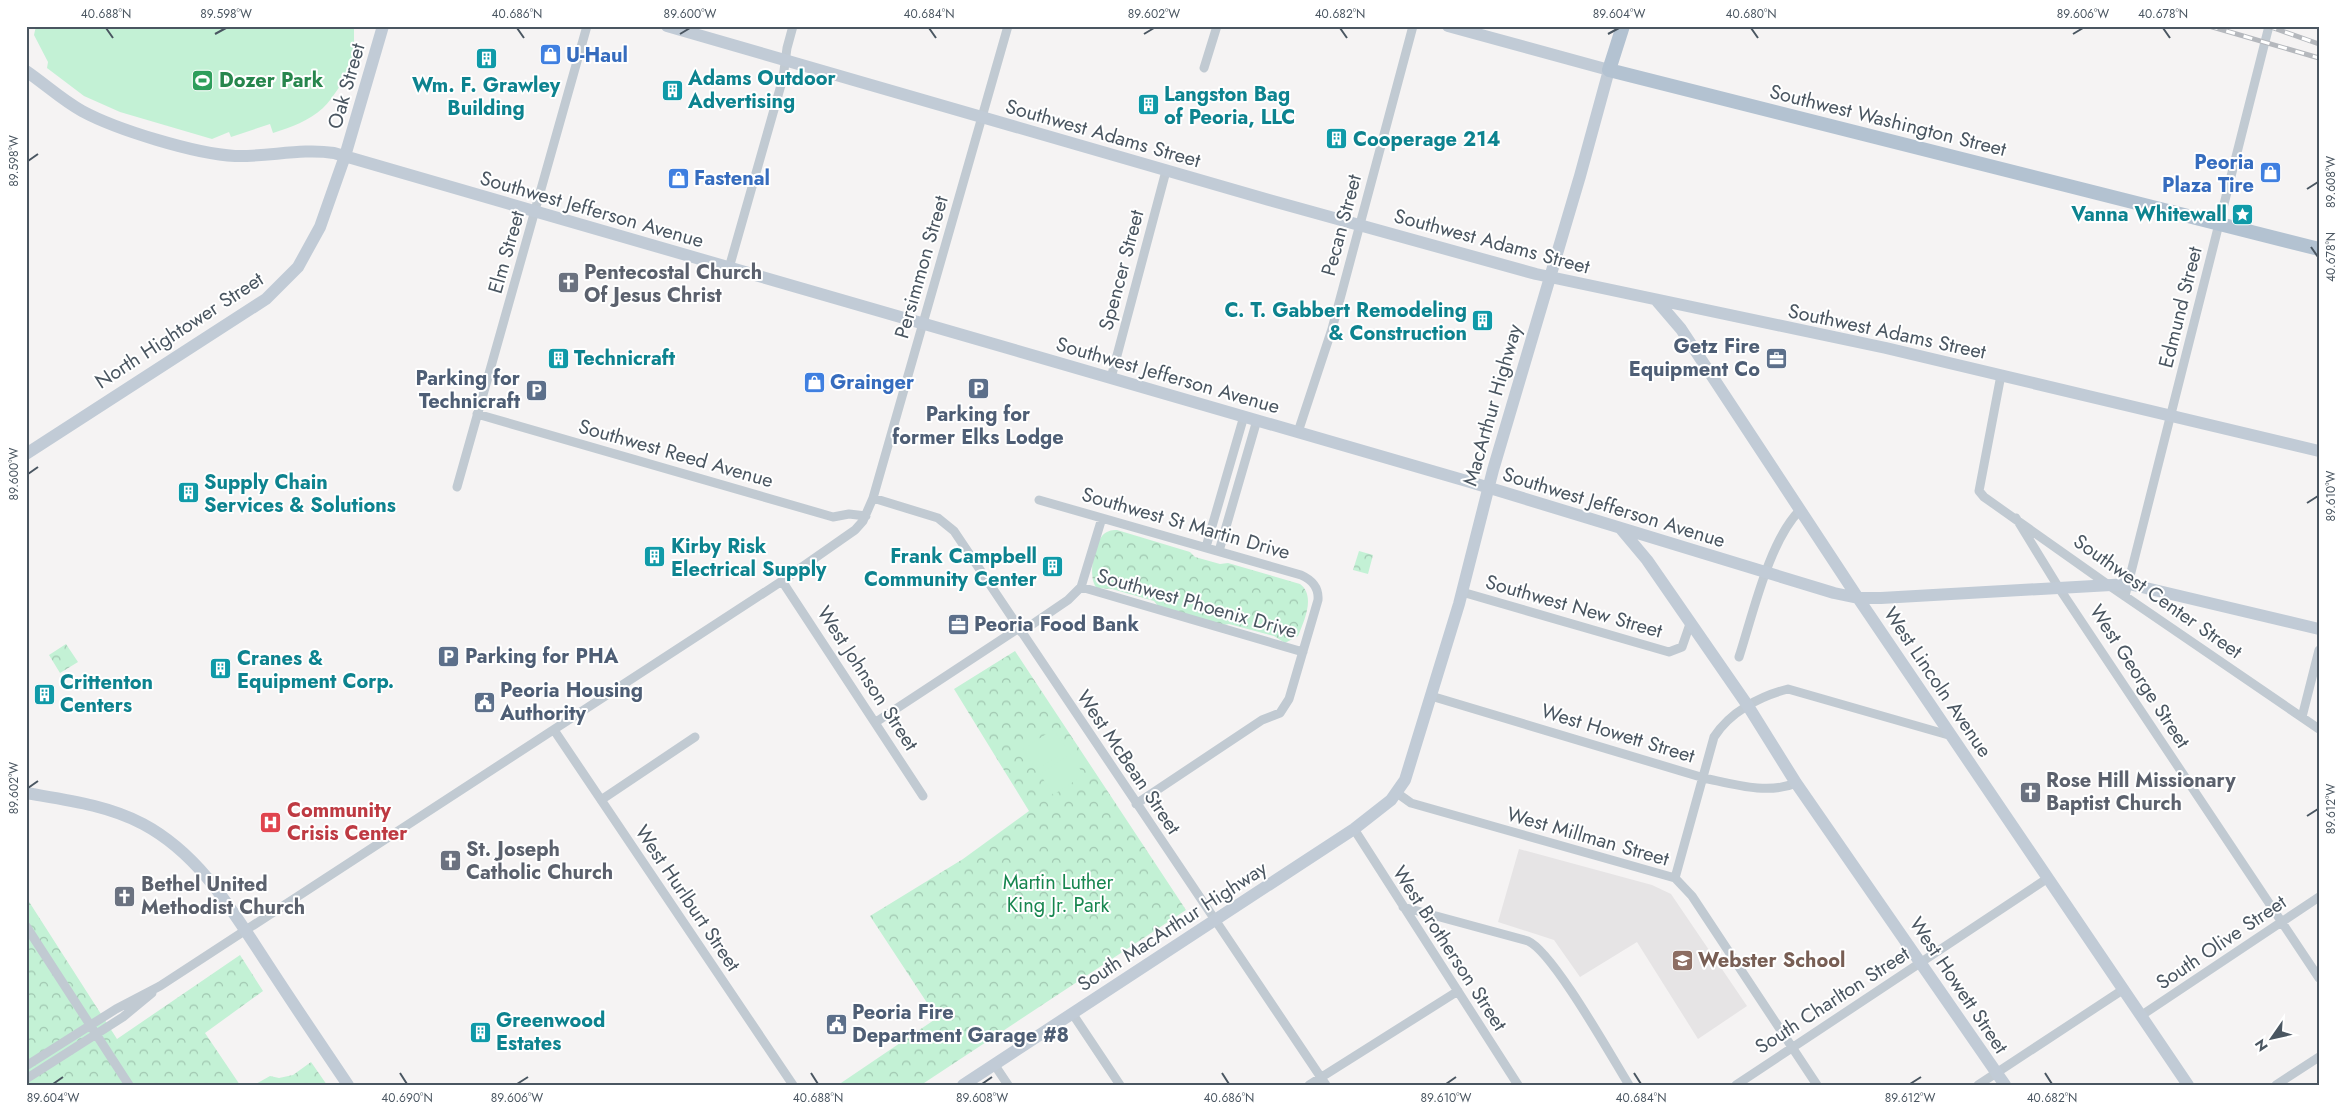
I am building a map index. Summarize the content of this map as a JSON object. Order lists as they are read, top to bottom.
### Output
{
  "streets": {
    "main road": [
      "Oak Street",
      "Southwest Washington Street",
      "Southwest Adams Street",
      "Southwest Jefferson Avenue",
      "North Hightower Street",
      "MacArthur Highway",
      "West Lincoln Avenue",
      "West Howett Street",
      "South MacArthur Highway"
    ],
    "street": [
      "Pecan Street",
      "Elm Street",
      "Persimmon Street",
      "Spencer Street",
      "Edmund Street",
      "Southwest Reed Avenue",
      "Southwest St Martin Drive",
      "Southwest Center Street",
      "Southwest Phoenix Drive",
      "Southwest New Street",
      "West George Street",
      "West Johnson Street",
      "West McBean Street",
      "West Millman Street",
      "West Hurlburt Street",
      "South Olive Street",
      "West Brotherson Street",
      "South Charlton Street"
    ]
  },
  "crossings": [
    ["Oak Street", "Southwest Jefferson Avenue"],
    ["Oak Street", "North Hightower Street"],
    ["Southwest Washington Street", "Edmund Street"],
    ["Southwest Washington Street", "MacArthur Highway"],
    ["Southwest Adams Street", "Pecan Street"],
    ["Southwest Adams Street", "Persimmon Street"],
    ["Southwest Adams Street", "Spencer Street"],
    ["Southwest Adams Street", "Edmund Street"],
    ["Southwest Adams Street", "MacArthur Highway"],
    ["Southwest Adams Street", "Southwest Center Street"],
    ["Southwest Adams Street", "West Lincoln Avenue"],
    ["Southwest Jefferson Avenue", "Pecan Street"],
    ["Southwest Jefferson Avenue", "Elm Street"],
    ["Southwest Jefferson Avenue", "Persimmon Street"],
    ["Southwest Jefferson Avenue", "Spencer Street"],
    ["Southwest Jefferson Avenue", "Edmund Street"],
    ["Southwest Jefferson Avenue", "North Hightower Street"],
    ["Southwest Jefferson Avenue", "MacArthur Highway"],
    ["Southwest Jefferson Avenue", "Southwest Center Street"],
    ["Southwest Jefferson Avenue", "West George Street"],
    ["Southwest Jefferson Avenue", "West Lincoln Avenue"],
    ["Southwest Jefferson Avenue", "West Howett Street"],
    ["Elm Street", "Southwest Reed Avenue"],
    ["Persimmon Street", "Southwest Reed Avenue"],
    ["Persimmon Street", "West McBean Street"],
    ["Edmund Street", "Southwest Center Street"],
    ["MacArthur Highway", "Southwest New Street"],
    ["MacArthur Highway", "West Howett Street"],
    ["MacArthur Highway", "West Millman Street"],
    ["MacArthur Highway", "South MacArthur Highway"],
    ["Southwest St Martin Drive", "Southwest Phoenix Drive"],
    ["Southwest Center Street", "West George Street"],
    ["Southwest New Street", "West Howett Street"],
    ["West George Street", "South Olive Street"],
    ["West Lincoln Avenue", "South Olive Street"],
    ["West Lincoln Avenue", "South Charlton Street"],
    ["West Howett Street", "South Charlton Street"],
    ["West McBean Street", "South MacArthur Highway"],
    ["West Millman Street", "South MacArthur Highway"],
    ["West Millman Street", "South Charlton Street"],
    ["South MacArthur Highway", "West Brotherson Street"]
  ],
  "parks": ["Martin Luther King Jr. Park"],
  "places": {
    "shop": [
      "U-Haul",
      "Peoria Plaza Tire",
      "Fastenal",
      "Grainger"
    ],
    "building": [
      "Wm. F. Grawley Building",
      "Adams Outdoor Advertising",
      "Langston Bag of Peoria, LLC",
      "Cooperage 214",
      "C. T. Gabbert Remodeling & Construction",
      "Technicraft",
      "Supply Chain Services & Solutions",
      "Kirby Risk Electrical Supply",
      "Frank Campbell Community Center",
      "Cranes & Equipment Corp.",
      "Crittenton Centers",
      "Greenwood Estates"
    ],
    "sports": ["Dozer Park"],
    "place": ["Vanna Whitewall"],
    "church": [
      "Pentecostal Church Of Jesus Christ",
      "Rose Hill Missionary Baptist Church",
      "St. Joseph Catholic Church",
      "Bethel United Methodist Church"
    ],
    "office": ["Getz Fire Equipment Co", "Peoria Food Bank"],
    "parking": ["Parking for former Elks Lodge", "Parking for Technicraft", "Parking for PHA"],
    "public building": ["Peoria Housing Authority", "Peoria Fire Department Garage #8"],
    "hospital": ["Community Crisis Center"],
    "school or university": ["Webster School"]
  },
  "north": "bottom left",
  "coordinates": [
    "40.688°N",
    "89.598°W",
    "40.686°N",
    "89.600°W",
    "40.684°N",
    "89.602°W",
    "40.682°N",
    "89.604°W",
    "40.680°N",
    "89.606°W",
    "40.678°N",
    "89.608°W",
    "89.610°W",
    "89.612°W",
    "40.690°N"
  ]
}
